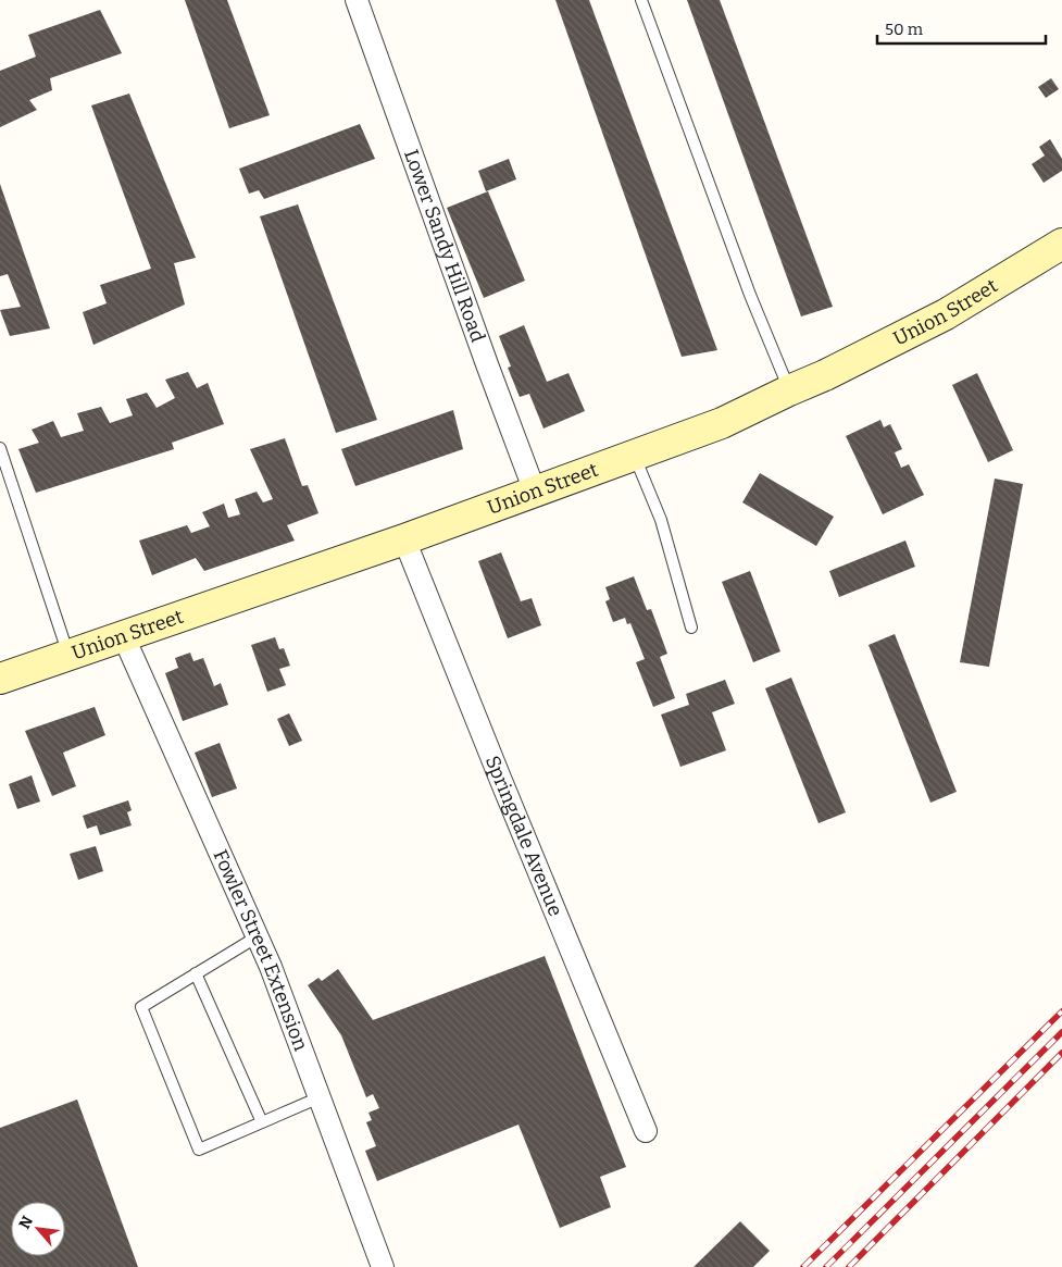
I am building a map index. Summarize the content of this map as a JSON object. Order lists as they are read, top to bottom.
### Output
{
  "streets": {
    "main road": ["Union Street"],
    "street": ["Lower Sandy Hill Road", "Springdale Avenue", "Fowler Street Extension"]
  },
  "crossings": [
    ["Lower Sandy Hill Road", "Union Street"],
    ["Union Street", "Springdale Avenue"],
    ["Union Street", "Fowler Street Extension"]
  ],
  "scale_bar": "50 m",
  "north": "top left"
}
